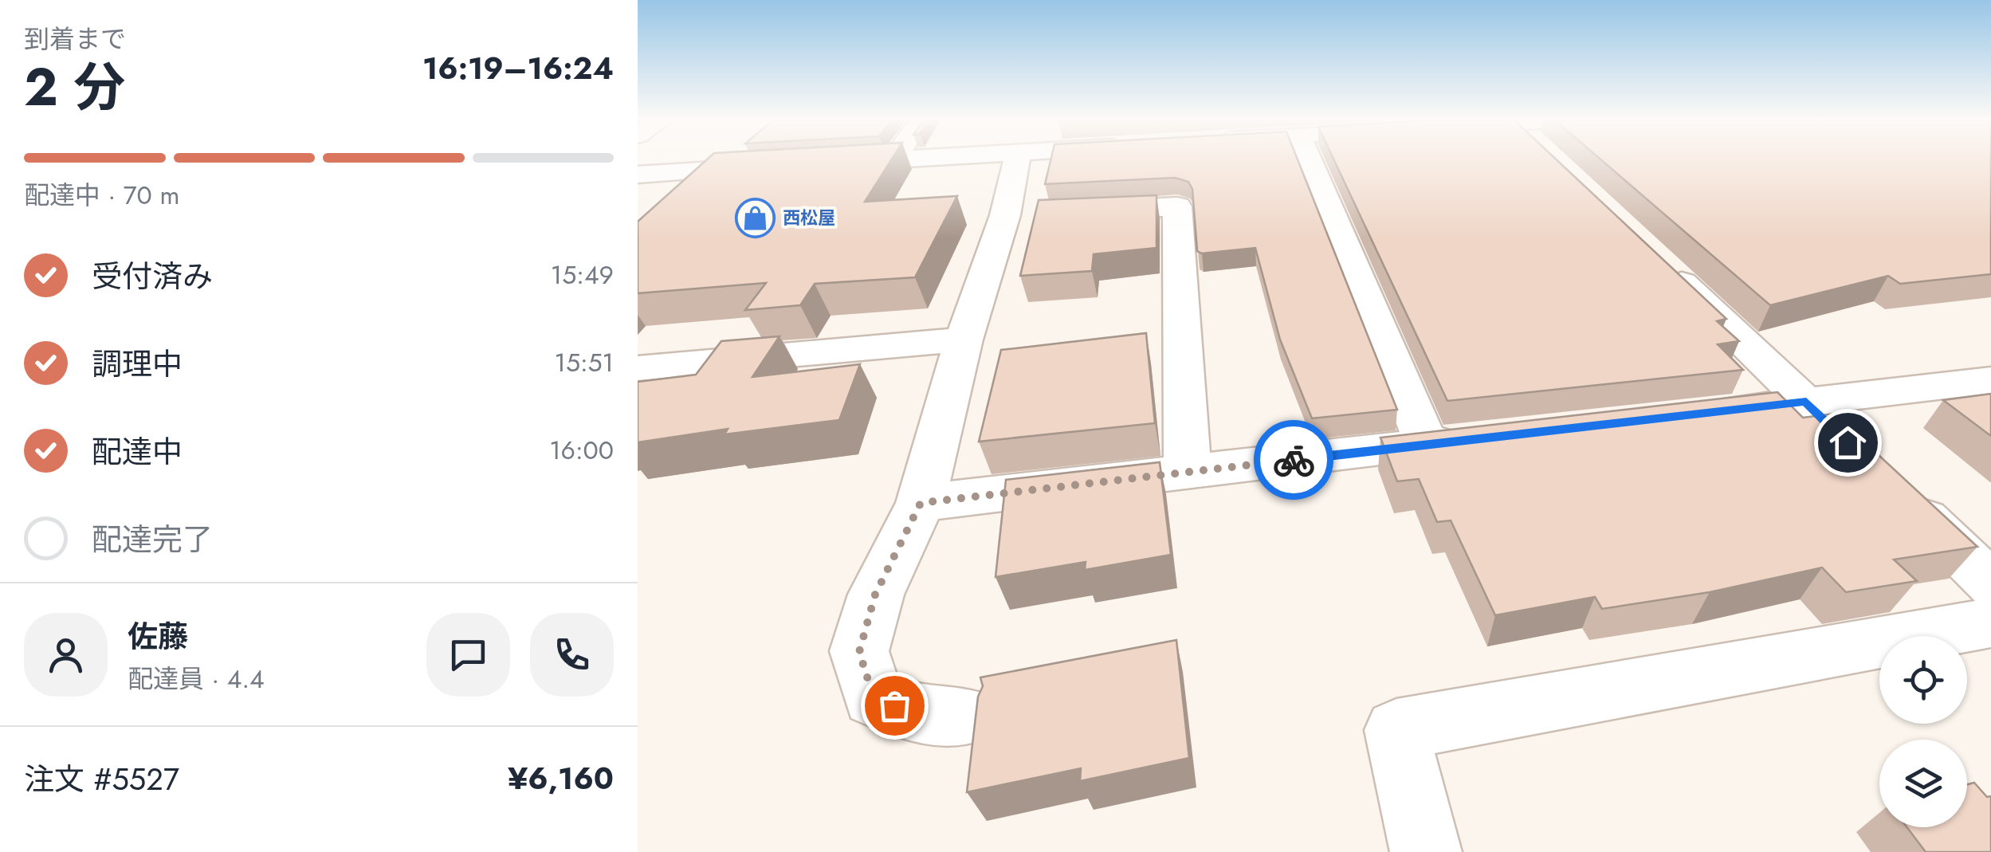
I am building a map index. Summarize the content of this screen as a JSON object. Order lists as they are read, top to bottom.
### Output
{
  "places": {
    "shop": ["西松屋"]
  },
  "page": {
    "heading": ["2 分", "到着まで", "16:19–16:24"],
    "panel": [
      "佐藤",
      "配達員 · 4.4",
      "注文 #5527",
      "¥6,160"
    ],
    "bar": "配達中 · 70 m",
    "list": [
      ["受付済み", "15:49"],
      ["調理中", "15:51"],
      ["配達中", "16:00"],
      "配達完了"
    ]
  }
}
